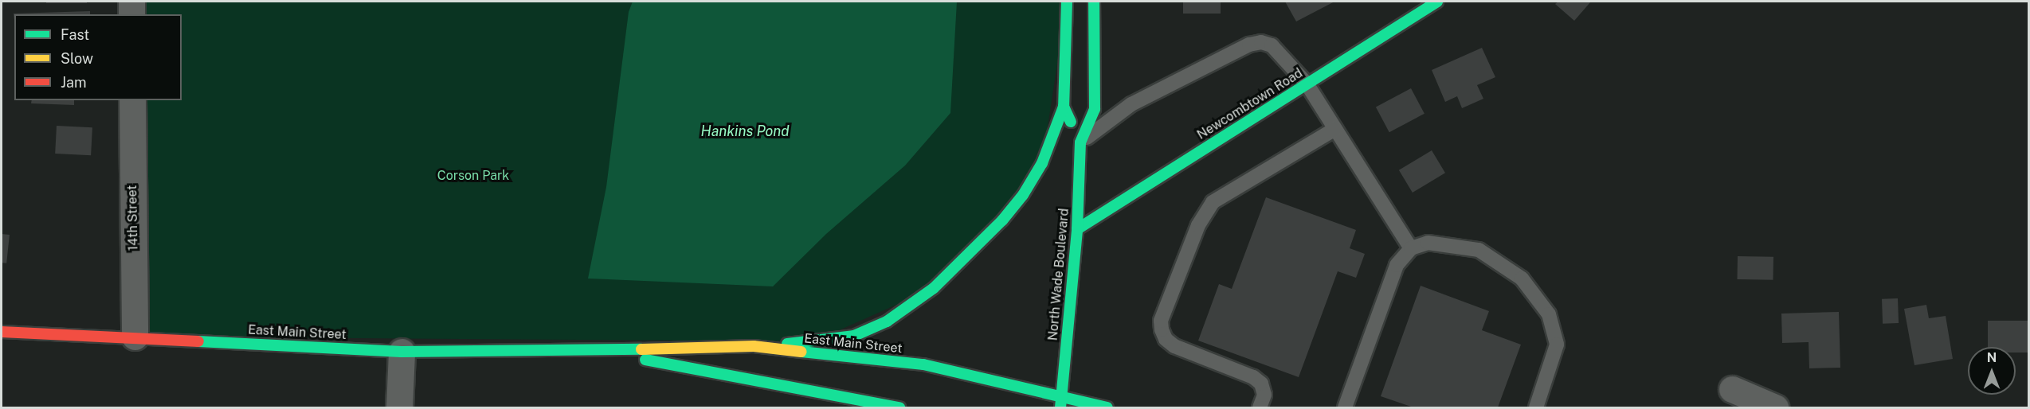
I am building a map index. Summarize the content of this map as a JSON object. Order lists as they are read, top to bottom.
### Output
{
  "streets": {
    "main road": ["Newcombtown Road", "North Wade Boulevard", "East Main Street"],
    "street": ["14th Street"]
  },
  "crossings": [
    ["Newcombtown Road", "North Wade Boulevard"],
    ["14th Street", "East Main Street"],
    ["North Wade Boulevard", "East Main Street"]
  ],
  "water": ["Hankins Pond"],
  "parks": ["Corson Park"],
  "legend": ["Fast", "Slow", "Jam"],
  "north": "top"
}
